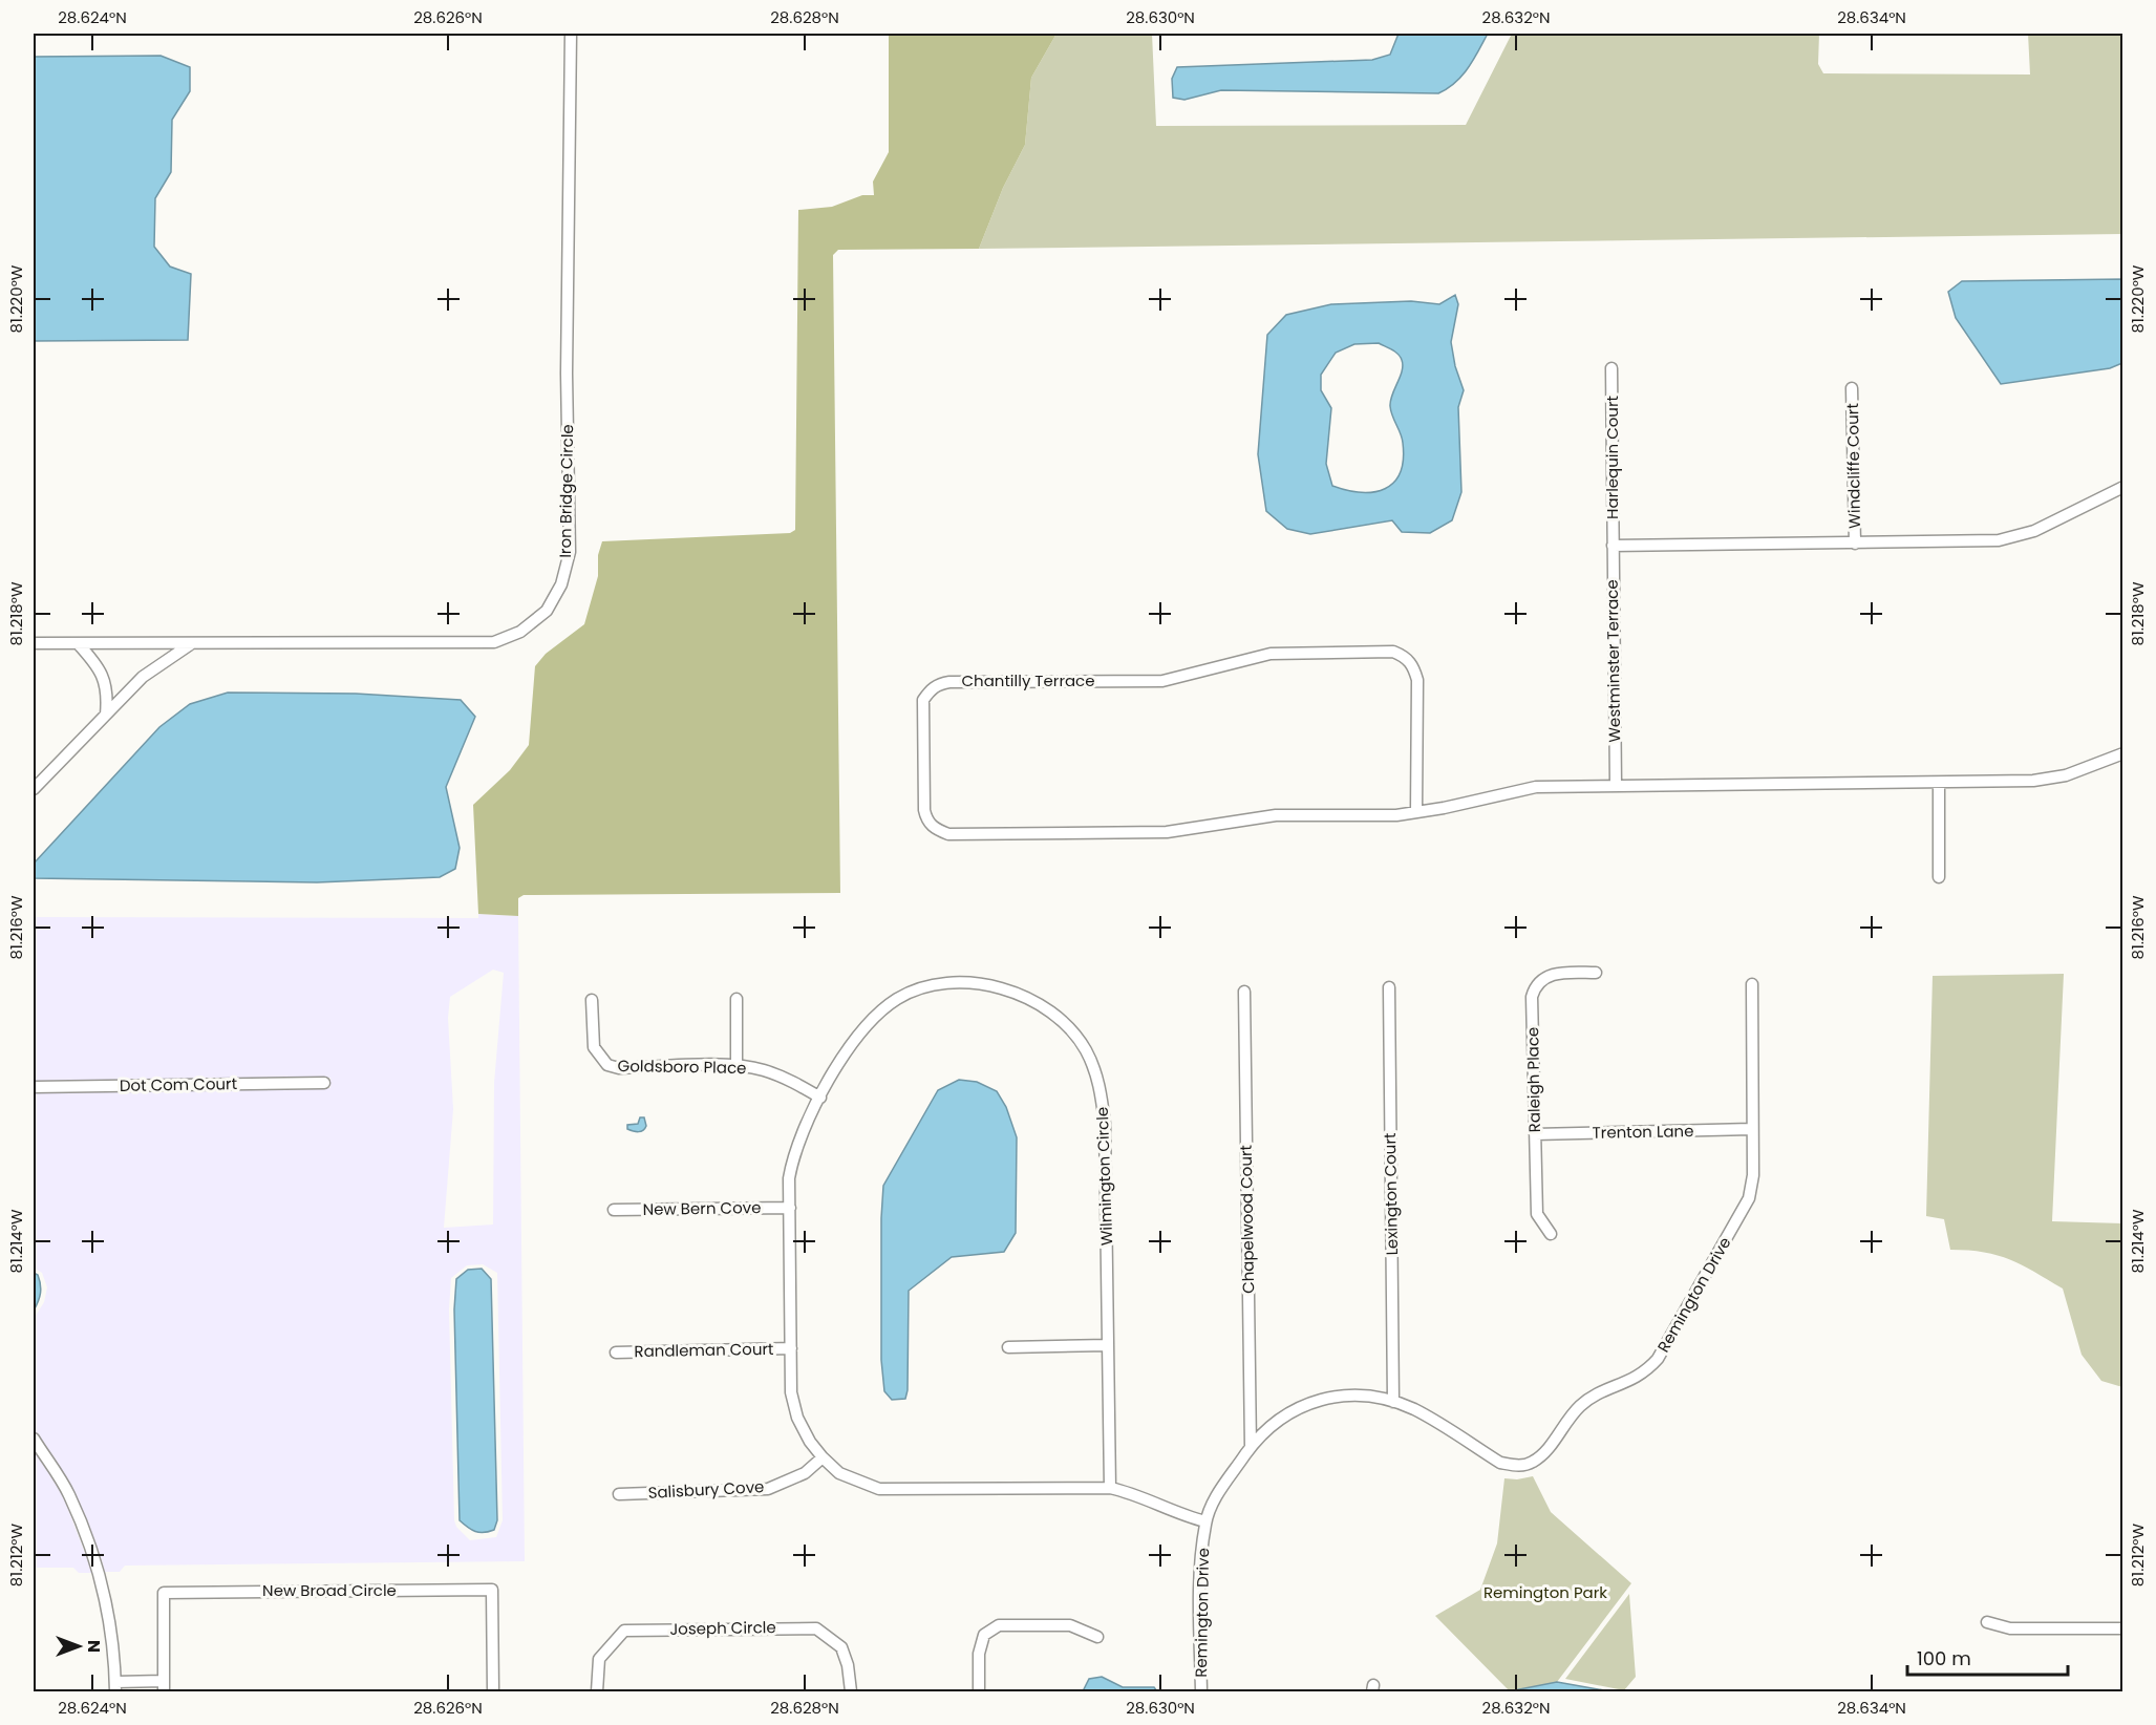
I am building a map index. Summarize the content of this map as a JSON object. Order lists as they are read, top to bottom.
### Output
{
  "streets": {
    "street": [
      "Harlequin Court",
      "Windcliffe Court",
      "Iron Bridge Circle",
      "Westminster Terrace",
      "Chantilly Terrace",
      "Goldsboro Place",
      "Raleigh Place",
      "Dot Com Court",
      "Trenton Lane",
      "Wilmington Circle",
      "Lexington Court",
      "New Bern Cove",
      "Chapelwood Court",
      "Remington Drive",
      "Randleman Court",
      "Salisbury Cove",
      "New Broad Circle",
      "Joseph Circle"
    ]
  },
  "crossings": [
    ["Harlequin Court", "Westminster Terrace"],
    ["Westminster Terrace", "Chantilly Terrace"],
    ["Goldsboro Place", "Wilmington Circle"],
    ["Raleigh Place", "Trenton Lane"],
    ["Trenton Lane", "Remington Drive"],
    ["Wilmington Circle", "New Bern Cove"],
    ["Wilmington Circle", "Remington Drive"],
    ["Wilmington Circle", "Randleman Court"],
    ["Wilmington Circle", "Salisbury Cove"],
    ["Lexington Court", "Remington Drive"],
    ["Chapelwood Court", "Remington Drive"]
  ],
  "parks": ["Remington Park"],
  "scale_bar": "100 m",
  "north": "right",
  "coordinates": [
    "28.624°N",
    "28.626°N",
    "28.628°N",
    "28.630°N",
    "28.632°N",
    "28.634°N",
    "81.220°W",
    "81.218°W",
    "81.216°W",
    "81.214°W",
    "81.212°W"
  ]
}
